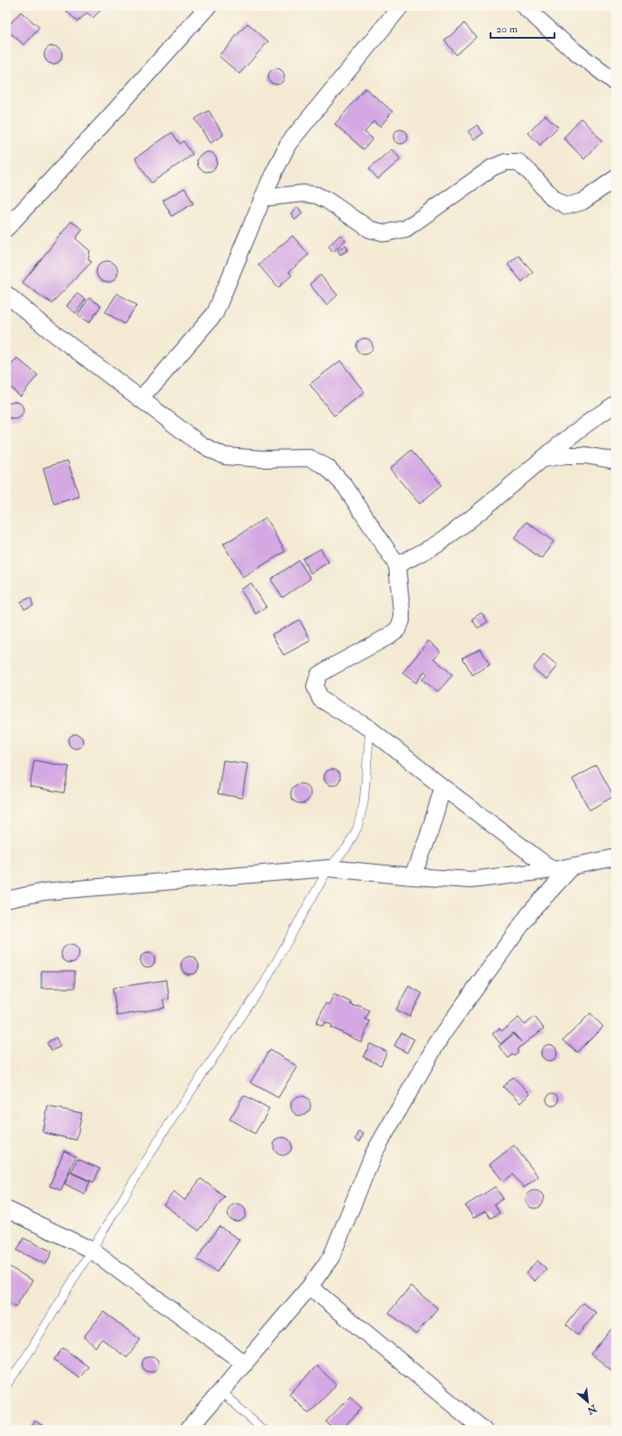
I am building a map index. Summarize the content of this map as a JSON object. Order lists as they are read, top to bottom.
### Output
{
  "scale_bar": "20 m",
  "north": "bottom right"
}
